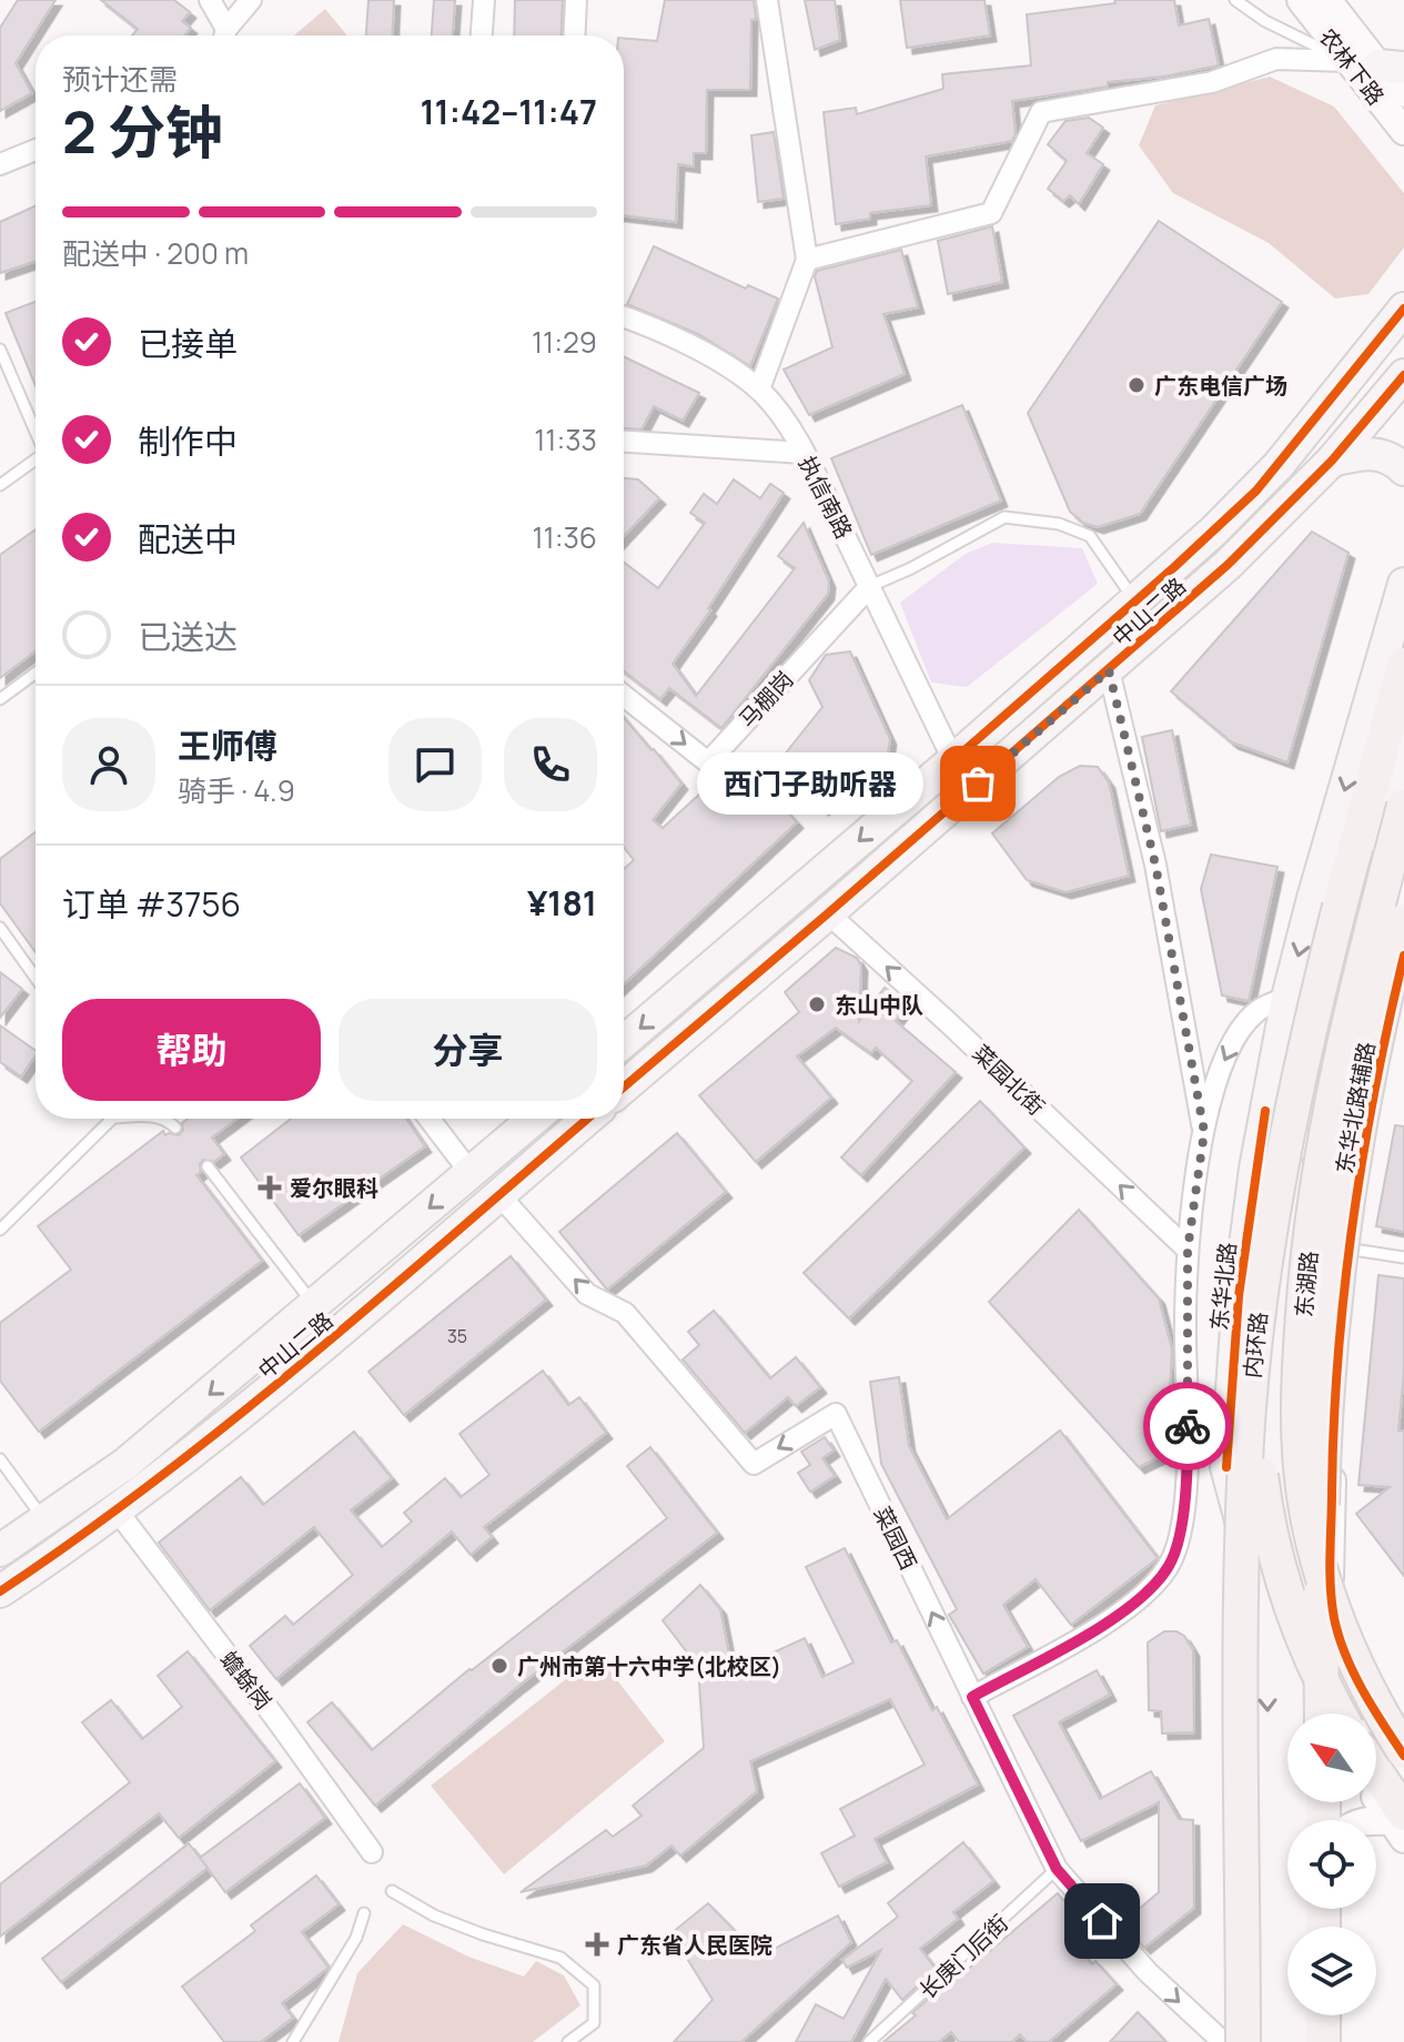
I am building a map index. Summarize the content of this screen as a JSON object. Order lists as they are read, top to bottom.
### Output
{
  "streets": {
    "highway": ["东湖路", "内环路"],
    "main road": [
      "农林下路",
      "中山二路",
      "东华北路辅路",
      "东华北路"
    ],
    "street": [
      "执信南路",
      "马棚岗",
      "菜园北街",
      "菜园西",
      "蟾蜍岗"
    ],
    "lane": ["长庚门后街"]
  },
  "crossings": [
    ["执信南路", "中山二路"],
    ["执信南路", "马棚岗"],
    ["中山二路", "菜园北街"],
    ["中山二路", "菜园西"],
    ["中山二路", "蟾蜍岗"],
    ["东华北路", "菜园西"],
    ["菜园西", "长庚门后街"]
  ],
  "one_way": ["菜园北街"],
  "places": {
    "other": [
      "广东电信广场",
      "西门子助听器",
      "东山中队",
      "广州市第十六中学(北校区)"
    ],
    "health": ["爱尔眼科", "广东省人民医院"]
  },
  "house_numbers": ["35"],
  "north": "top left",
  "page": {
    "heading": ["2 分钟", "预计还需", "11:42–11:47"],
    "panel": [
      "王师傅",
      "骑手 · 4.9",
      "订单 #3756",
      "¥181"
    ],
    "bar": "配送中 · 200 m",
    "list": [
      ["已接单", "11:29"],
      ["制作中", "11:33"],
      ["配送中", "11:36"],
      "已送达"
    ],
    "bubble": "西门子助听器",
    "buttons": ["帮助", "分享"]
  }
}
